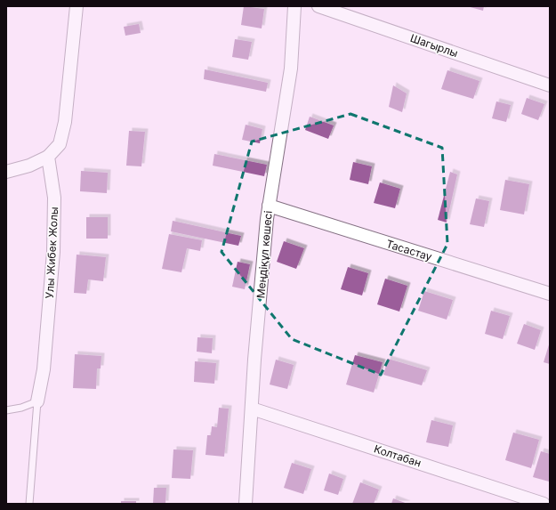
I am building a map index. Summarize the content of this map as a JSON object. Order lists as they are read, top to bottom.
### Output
{
  "streets": {
    "street": [
      "Шагырлы",
      "Тасастау",
      "Улы Жибек Жолы",
      "Меңдіқұл көшесі",
      "Колтабан"
    ]
  },
  "crossings": [
    ["Тасастау", "Меңдіқұл көшесі"],
    ["Меңдіқұл көшесі", "Колтабан"]
  ]
}
